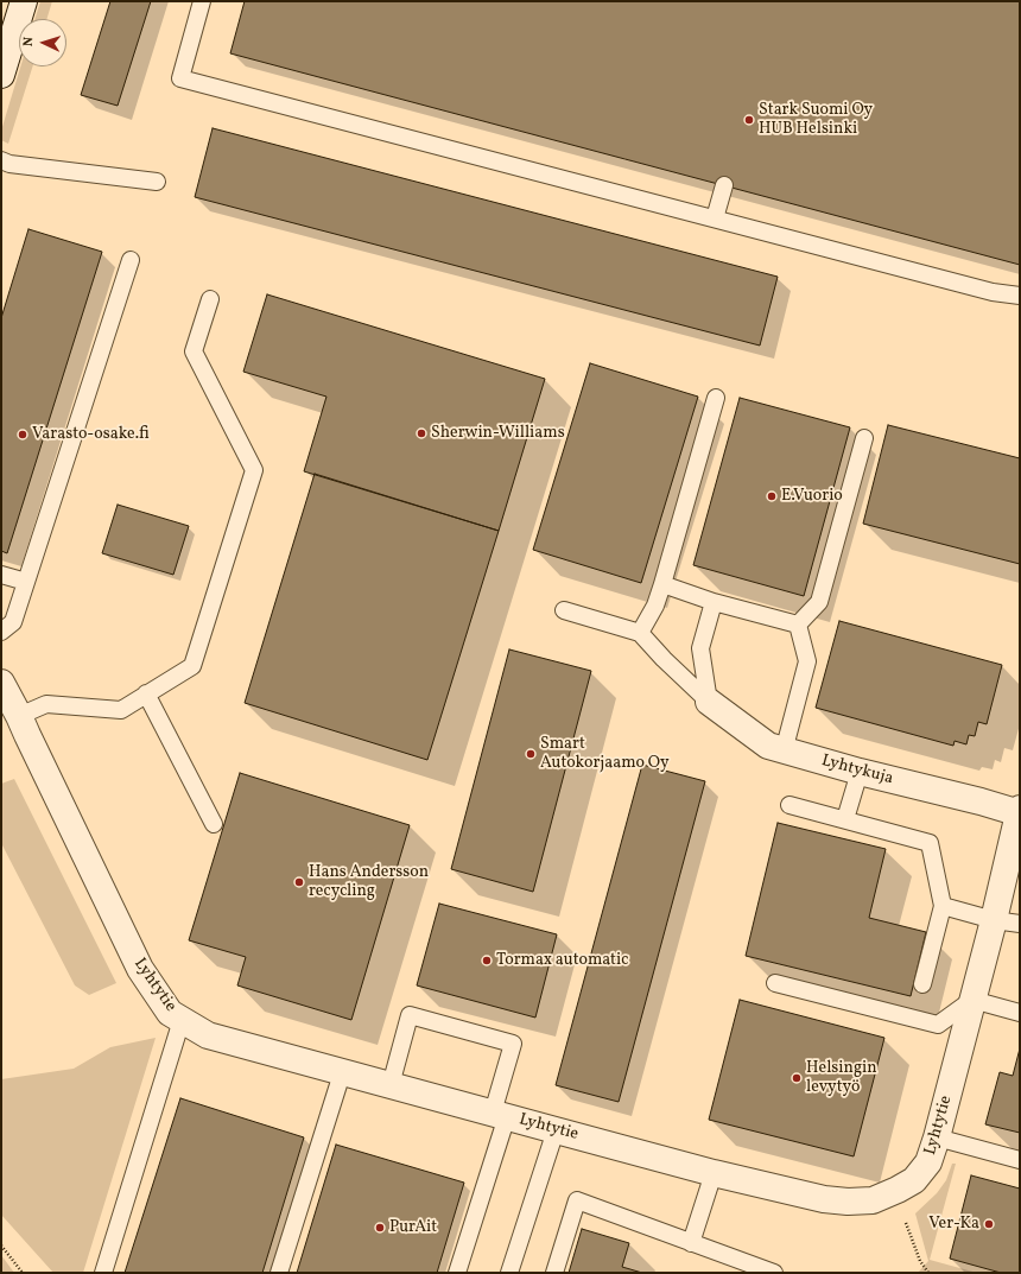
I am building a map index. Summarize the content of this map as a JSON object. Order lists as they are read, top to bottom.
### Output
{
  "streets": {
    "street": ["Lyhtykuja", "Lyhtytie"]
  },
  "crossings": [
    ["Lyhtykuja", "Lyhtytie"]
  ],
  "places": [
    "Stark Suomi Oy HUB Helsinki",
    "Sherwin-Williams",
    "Varasto-osake.fi",
    "E.Vuorio",
    "Smart Autokorjaamo Oy",
    "Hans Andersson recycling",
    "Tormax automatic",
    "Helsingin levytyö",
    "Ver-Ka",
    "PurAit"
  ],
  "north": "left"
}
